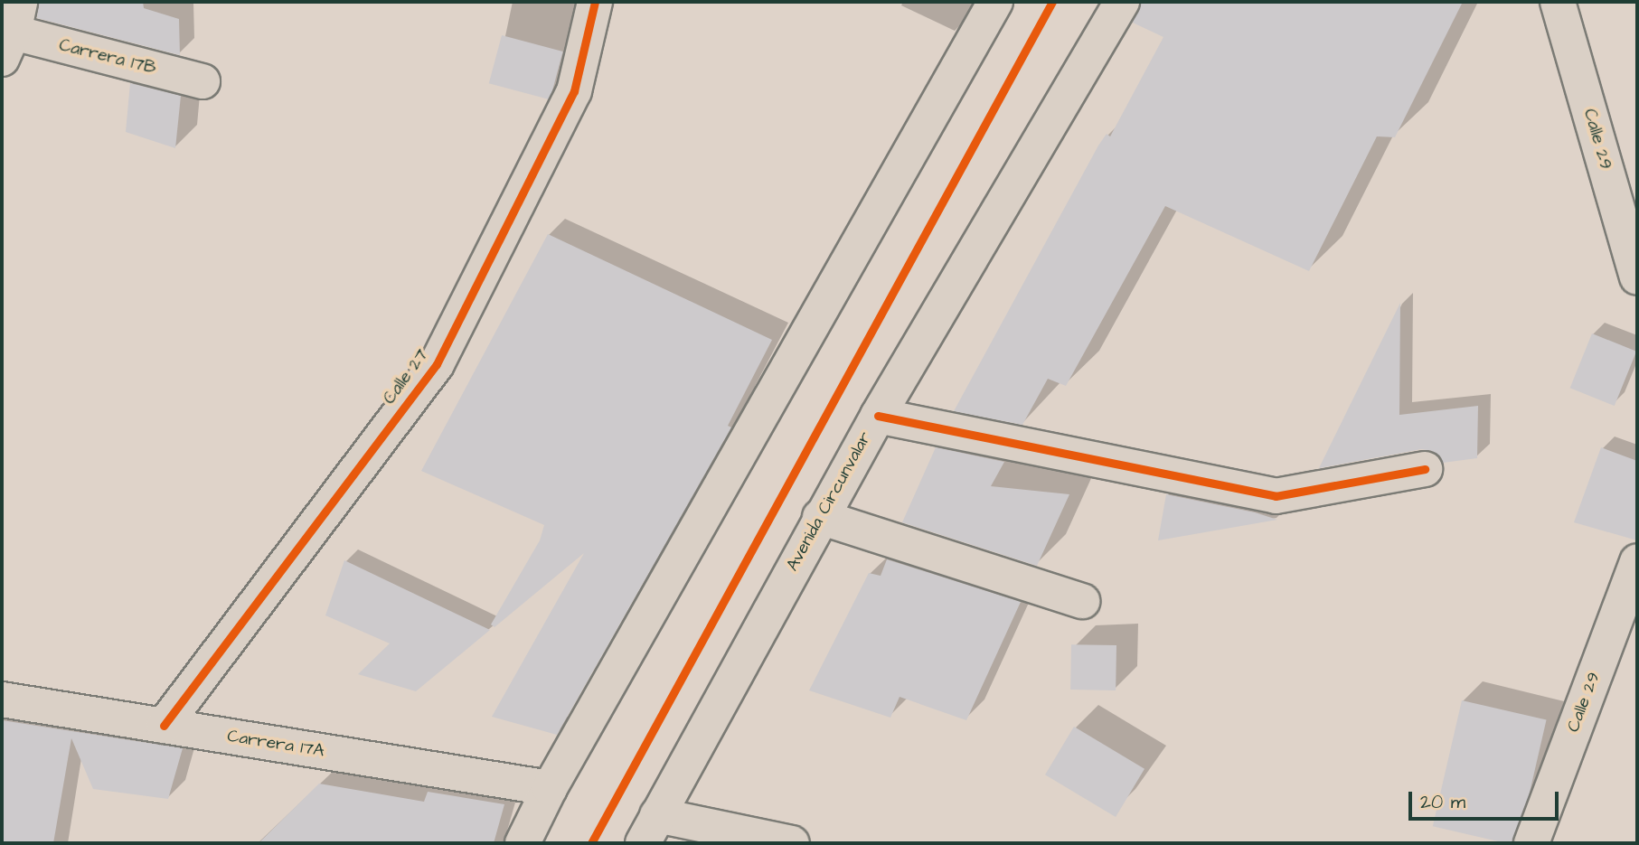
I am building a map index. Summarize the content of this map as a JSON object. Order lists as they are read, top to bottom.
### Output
{
  "streets": {
    "street": [
      "Carrera 17B",
      "Calle 29",
      "Calle 27",
      "Avenida Circunvalar",
      "Carrera 17A"
    ]
  },
  "crossings": [
    ["Calle 27", "Carrera 17A"]
  ],
  "scale_bar": "20 m"
}
